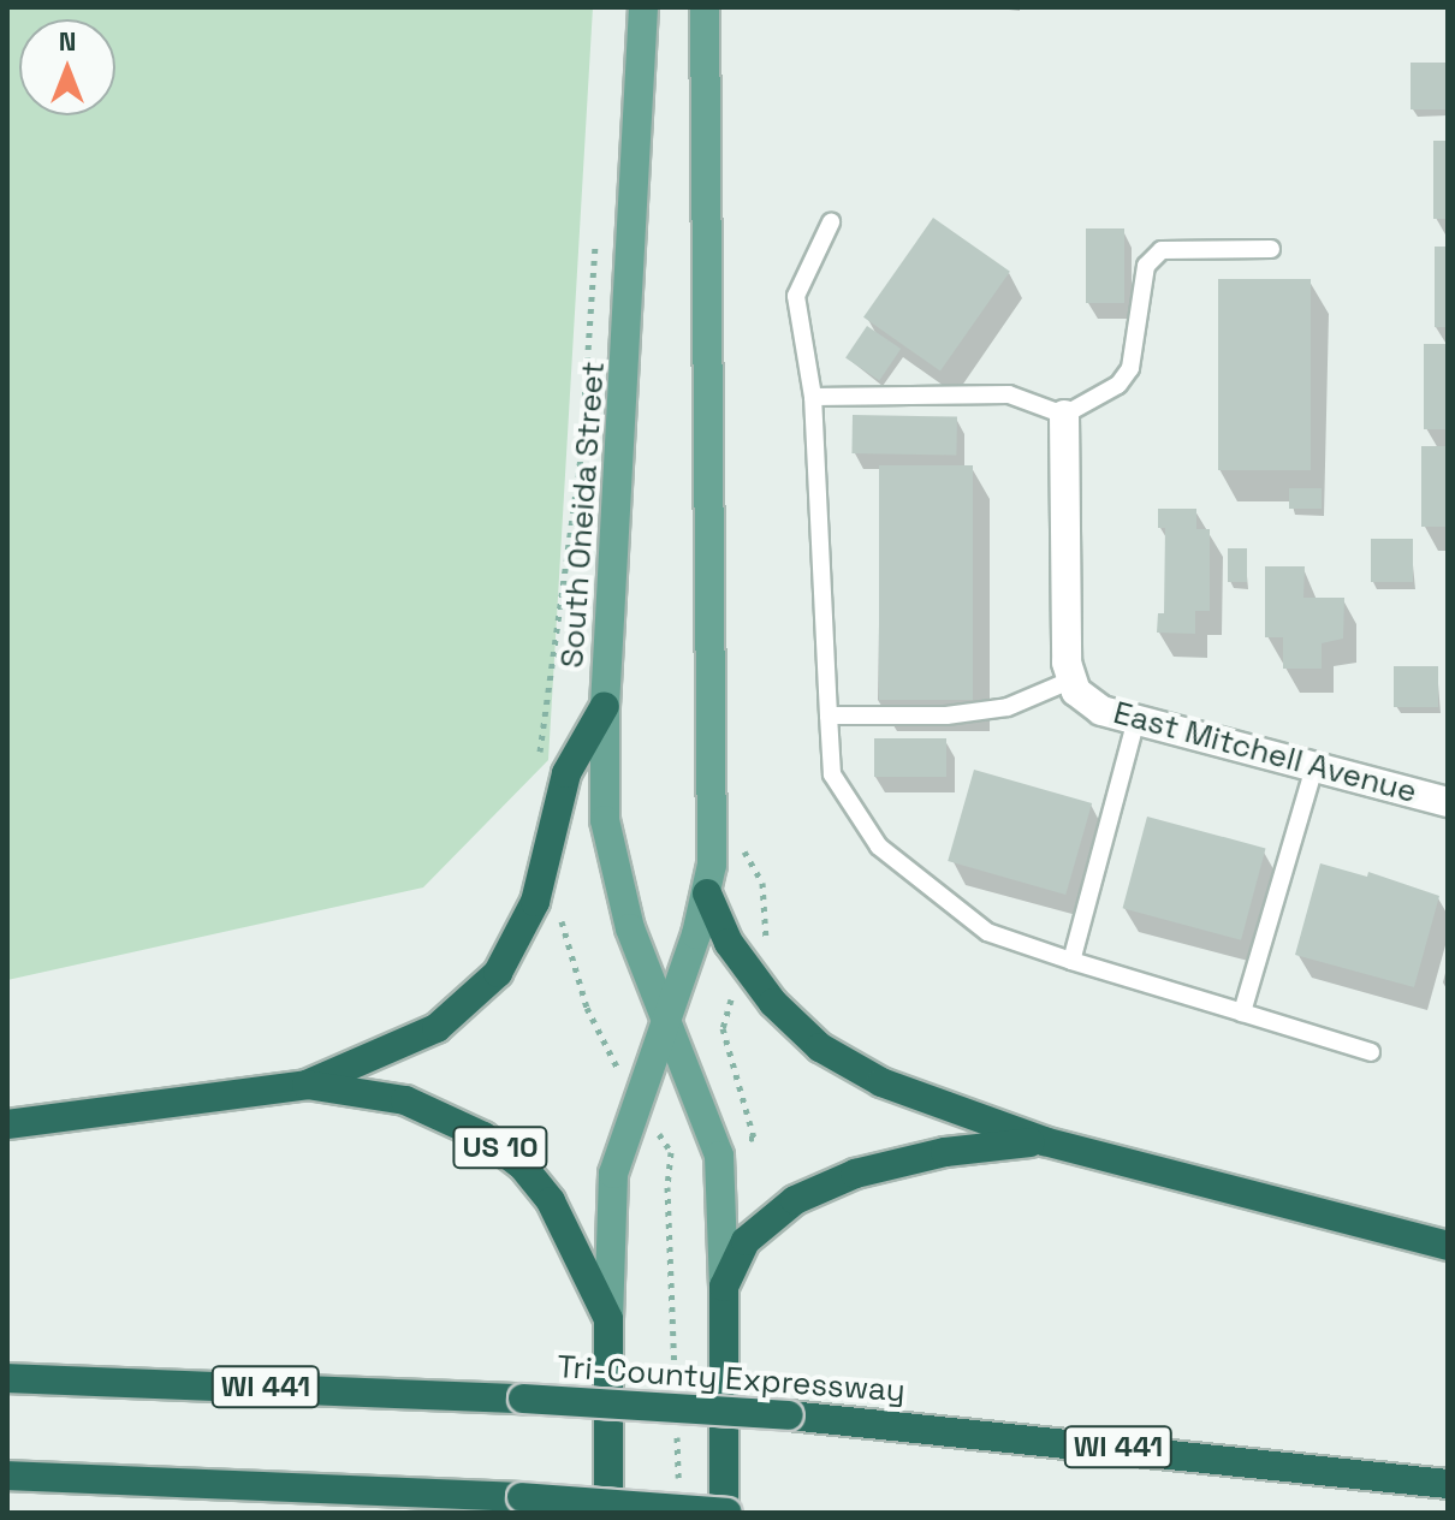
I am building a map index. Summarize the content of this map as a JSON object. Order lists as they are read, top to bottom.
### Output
{
  "streets": {
    "highway": [
      "South Oneida Street",
      "US 10",
      "Tri-County Expressway",
      "WI 441"
    ],
    "street": ["East Mitchell Avenue"]
  },
  "north": "top"
}
